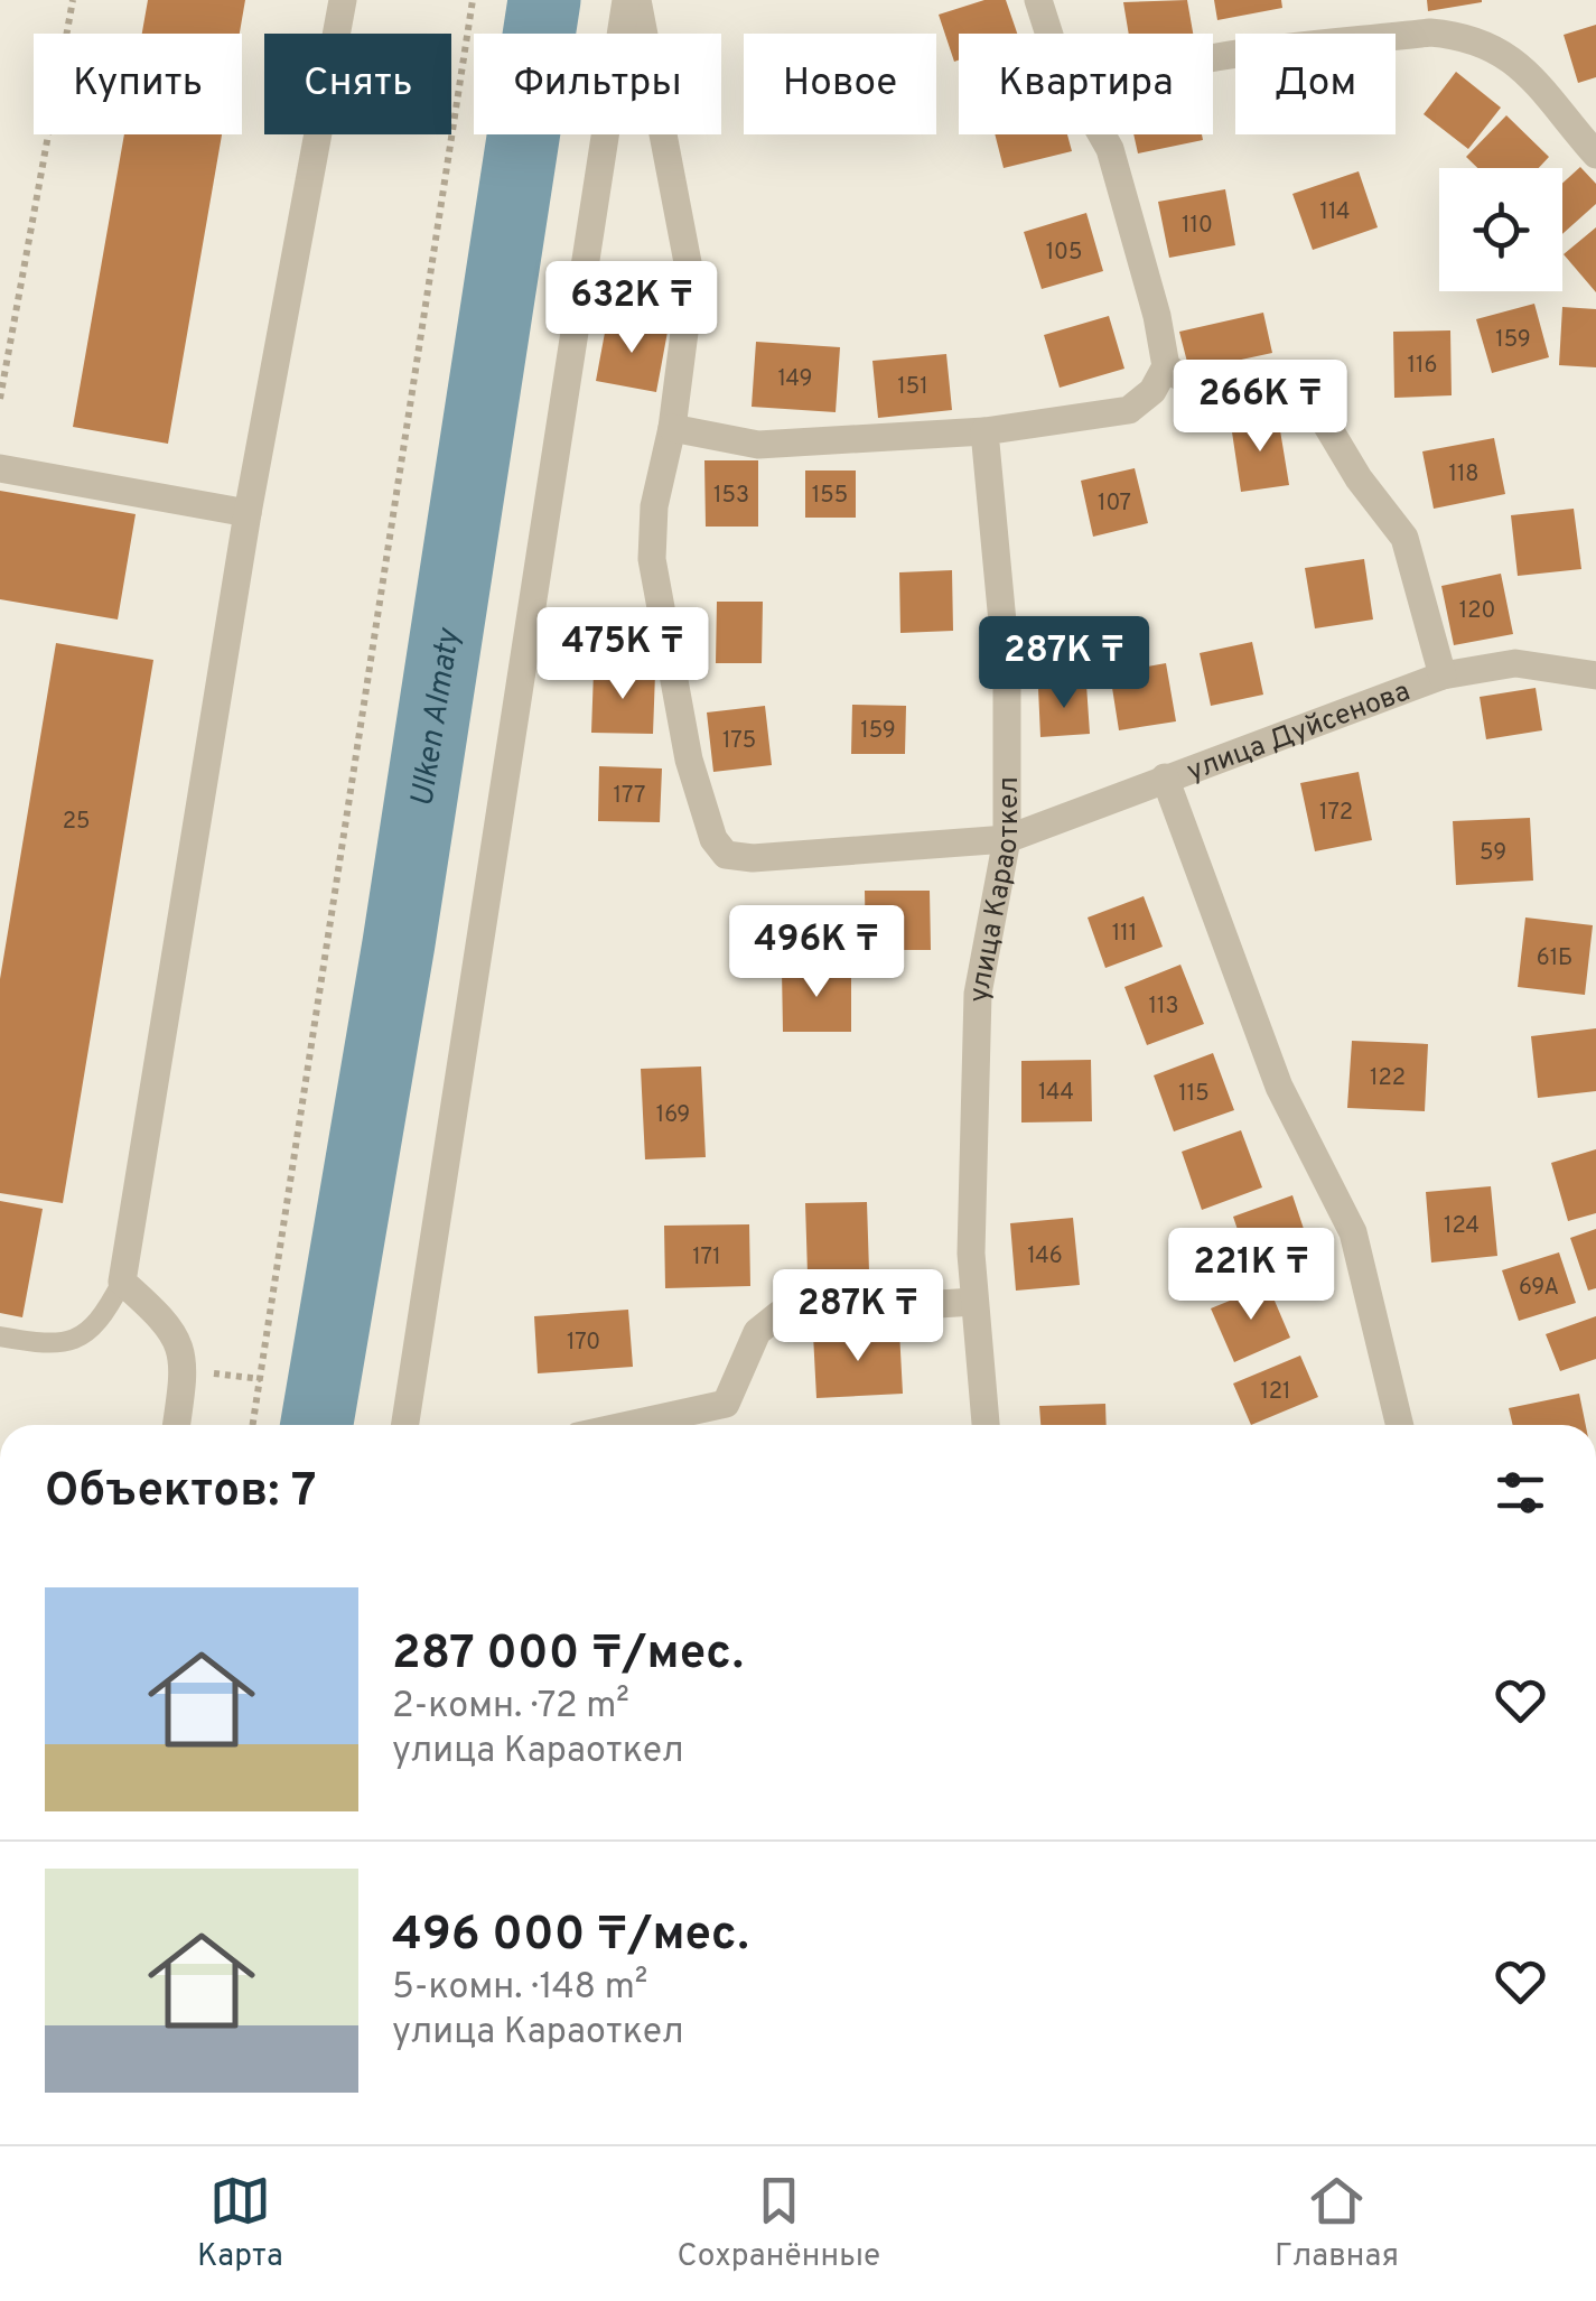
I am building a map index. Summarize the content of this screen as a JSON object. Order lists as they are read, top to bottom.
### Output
{
  "streets": {
    "street": ["улица Дуйсенова", "улица Караоткел"]
  },
  "crossings": [
    ["улица Дуйсенова", "улица Караоткел"]
  ],
  "water": ["Ulken Almaty"],
  "house_numbers": [
    "114",
    "110",
    "105",
    "159",
    "116",
    "149",
    "151",
    "118",
    "153",
    "155",
    "107",
    "120",
    "159",
    "175",
    "177",
    "172",
    "25",
    "59",
    "111",
    "61Б",
    "113",
    "122",
    "144",
    "115",
    "169",
    "124",
    "146",
    "171",
    "69А",
    "170",
    "121"
  ],
  "page": {
    "chip": [
      "Купить",
      "Снять",
      "Фильтры",
      "Новое",
      "Квартира",
      "Дом"
    ],
    "price": [
      "632K ₸",
      "266K ₸",
      "475K ₸",
      "287K ₸",
      "496K ₸",
      "221K ₸",
      "287K ₸"
    ],
    "heading": "Объектов: 7",
    "list": [
      {
        "name": "287 000 ₸/мес.",
        "note": "2-комн. · 72 m² · улица Караоткел"
      },
      {
        "name": "496 000 ₸/мес.",
        "note": "5-комн. · 148 m² · улица Караоткел"
      }
    ],
    "tabs": ["Карта", "Сохранённые", "Главная"]
  }
}
